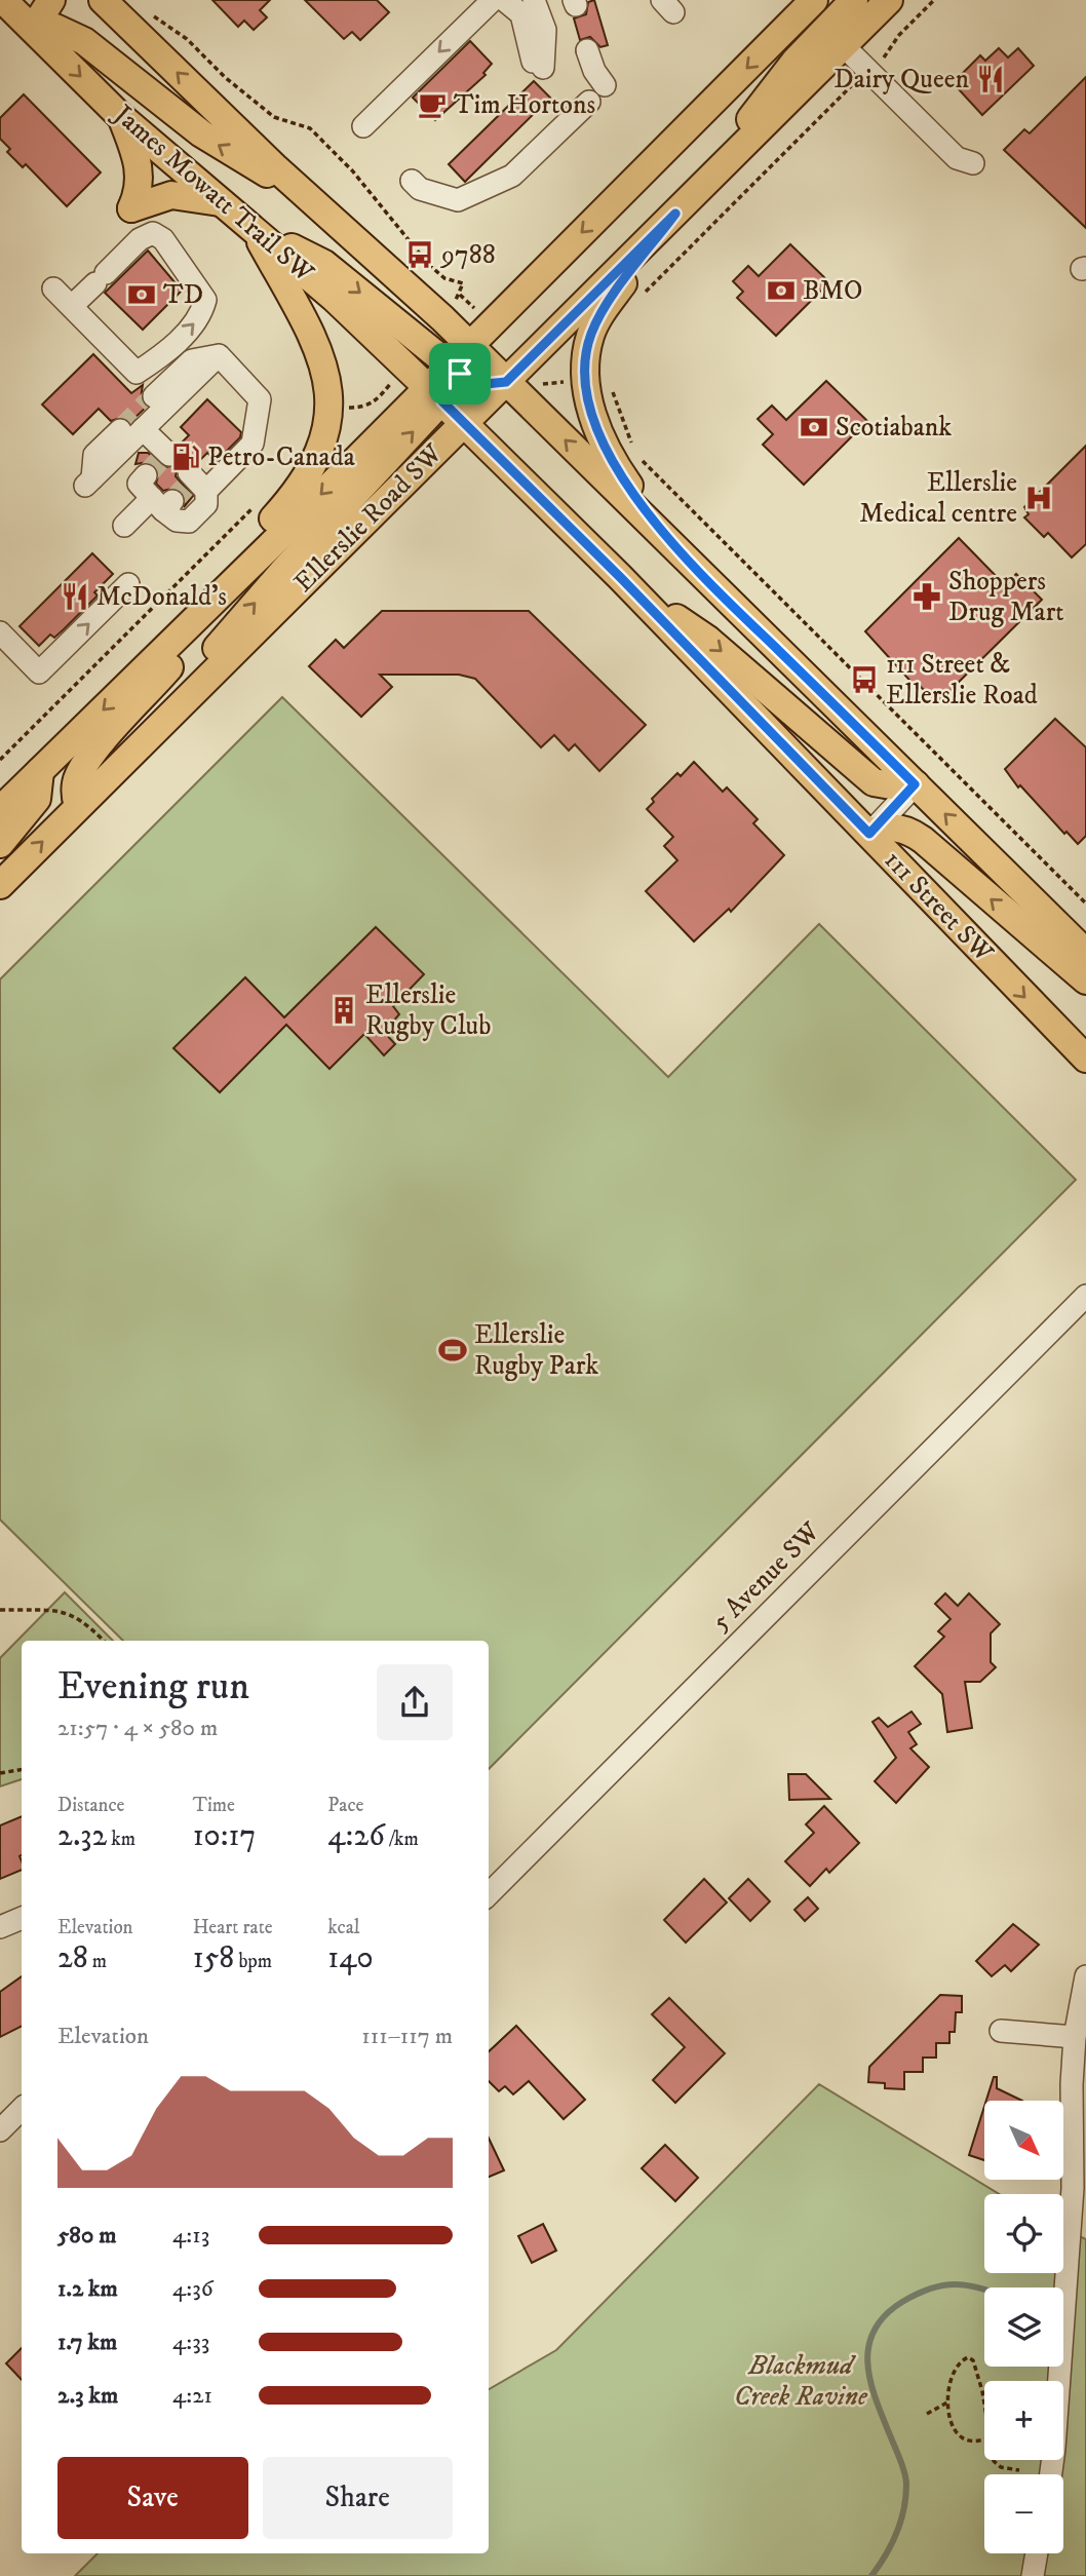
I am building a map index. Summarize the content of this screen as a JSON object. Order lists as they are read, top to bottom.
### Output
{
  "streets": {
    "main road": ["James Mowatt Trail SW", "Ellerslie Road SW", "111 Street SW"],
    "street": ["5 Avenue SW"]
  },
  "crossings": [
    ["James Mowatt Trail SW", "Ellerslie Road SW"],
    ["James Mowatt Trail SW", "111 Street SW"],
    ["Ellerslie Road SW", "111 Street SW"]
  ],
  "parks": ["Blackmud Creek Ravine"],
  "places": {
    "restaurant": ["Dairy Queen", "McDonald's"],
    "cafe": ["Tim Hortons"],
    "bus stop": ["9788", "111 Street & Ellerslie Road"],
    "bank": ["BMO", "TD", "Scotiabank"],
    "fuel station": ["Petro-Canada"],
    "hospital": ["Ellerslie Medical centre"],
    "pharmacy": ["Shoppers Drug Mart"],
    "building": ["Ellerslie Rugby Club"],
    "sports": ["Ellerslie Rugby Park"]
  },
  "north": "bottom right",
  "page": {
    "heading": ["Evening run", "21:57 · 4 × 580 m"],
    "stats": [
      ["Distance", "2.32 km"],
      ["Time", "10:17"],
      ["Pace", "4:26 /km"],
      ["Elevation", "28 m"],
      ["Heart rate", "158 bpm"],
      ["kcal", "140"]
    ],
    "chart": ["Elevation", "111–117 m"],
    "map_buttons": ["+", "−"],
    "list": [
      {
        "name": "580 m",
        "note": "4:13"
      },
      {
        "name": "1.2 km",
        "note": "4:36"
      },
      {
        "name": "1.7 km",
        "note": "4:33"
      },
      {
        "name": "2.3 km",
        "note": "4:21"
      }
    ],
    "buttons": ["Save", "Share"]
  }
}
